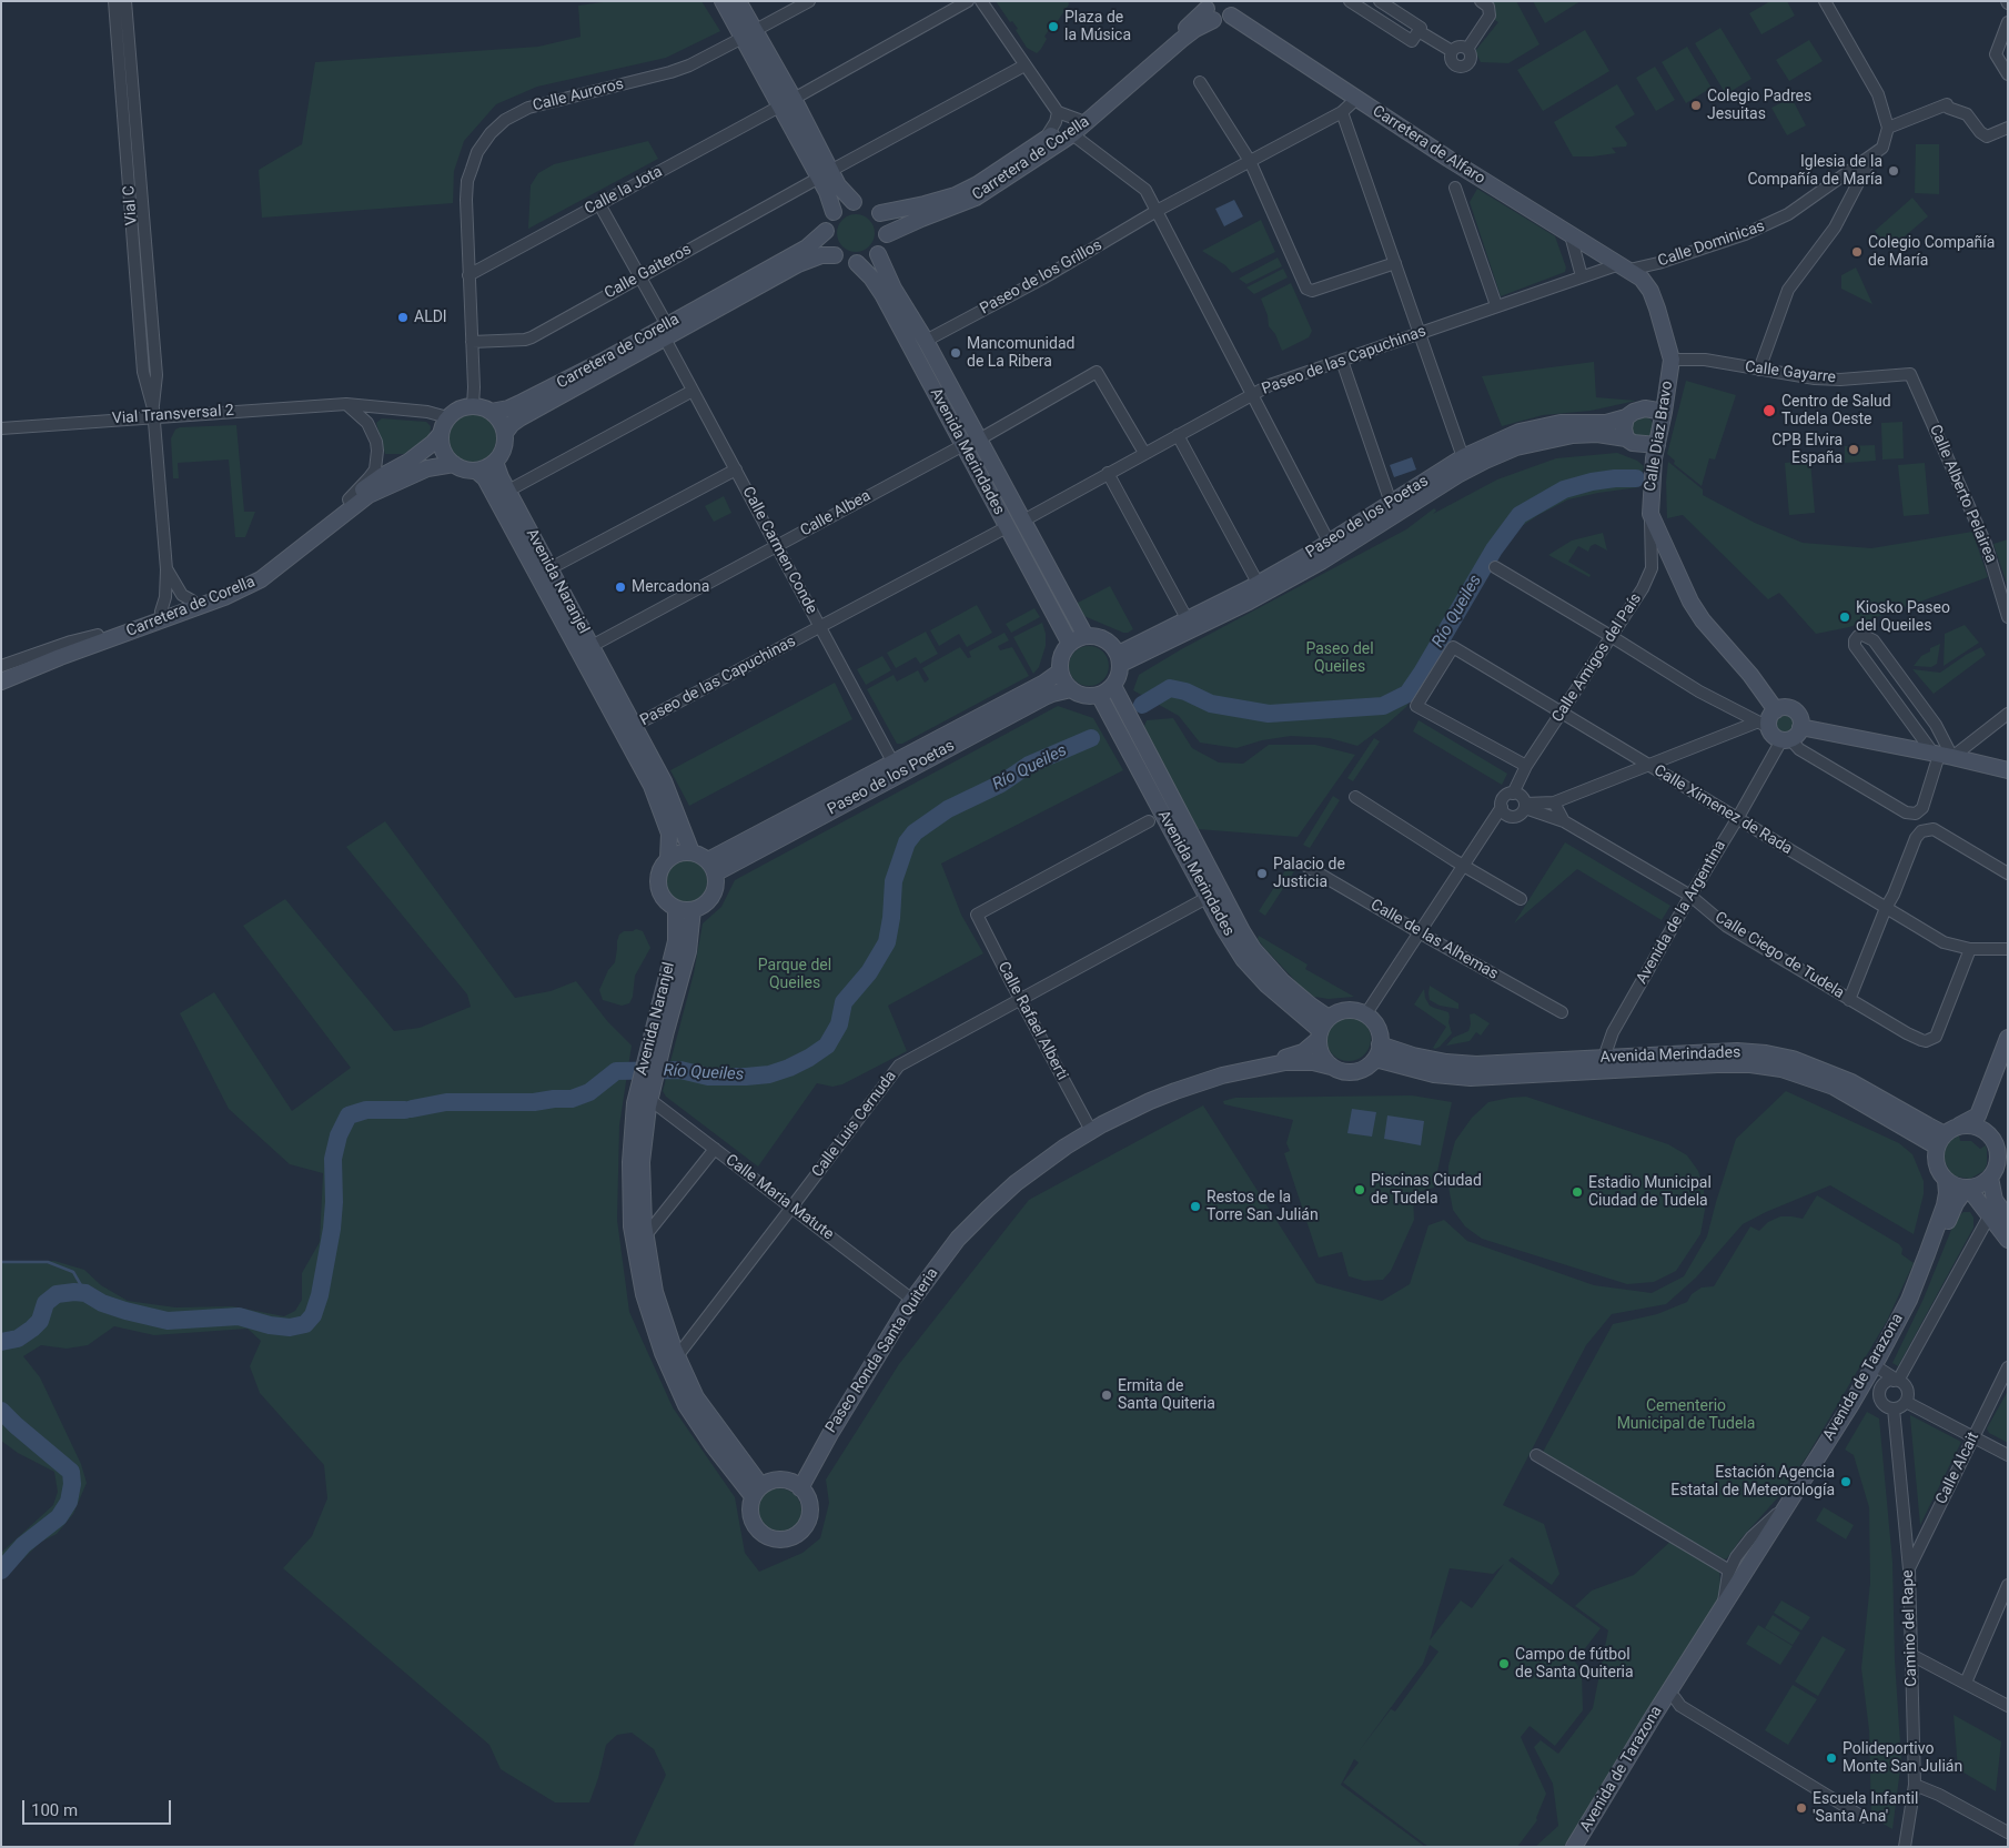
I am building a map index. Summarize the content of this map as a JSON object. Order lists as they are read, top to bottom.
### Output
{
  "streets": {
    "street": [
      "Calle Auroros",
      "Carretera de Alfaro",
      "Carretera de Corella",
      "Calle la Jota",
      "Vial C",
      "Calle Dominicas",
      "Calle Gaiteros",
      "Paseo de los Grillos",
      "Paseo de las Capuchinas",
      "Calle Gayarre",
      "Vial Transversal 2",
      "Calle Diaz Bravo",
      "Avenida Merindades",
      "Calle Alberto Pelairea",
      "Calle Albea",
      "Paseo de los Poetas",
      "Calle Carmen Conde",
      "Avenida Naranjel",
      "Calle Amigos del País",
      "Calle Ximenez de Rada",
      "Avenida de la Argentina",
      "Calle de las Alhemas",
      "Calle Ciego de Tudela",
      "Calle Rafael Alberti",
      "Calle Luis Cernuda",
      "Calle Maria Matute",
      "Paseo Ronda Santa Quiteria",
      "Avenida de Tarazona",
      "Calle Alcait",
      "Camino del Rape"
    ]
  },
  "crossings": [
    ["Calle Auroros", "Carretera de Corella"],
    ["Calle Auroros", "Calle la Jota"],
    ["Calle Auroros", "Calle Gaiteros"],
    ["Calle Auroros", "Vial Transversal 2"],
    ["Calle Auroros", "Avenida Naranjel"],
    ["Carretera de Alfaro", "Calle Dominicas"],
    ["Carretera de Alfaro", "Paseo de los Grillos"],
    ["Carretera de Alfaro", "Paseo de las Capuchinas"],
    ["Carretera de Alfaro", "Calle Diaz Bravo"],
    ["Carretera de Corella", "Vial C"],
    ["Carretera de Corella", "Vial Transversal 2"],
    ["Carretera de Corella", "Avenida Merindades"],
    ["Carretera de Corella", "Calle Carmen Conde"],
    ["Carretera de Corella", "Avenida Naranjel"],
    ["Calle la Jota", "Calle Carmen Conde"],
    ["Vial C", "Vial Transversal 2"],
    ["Calle Dominicas", "Paseo de las Capuchinas"],
    ["Calle Dominicas", "Calle Diaz Bravo"],
    ["Calle Gaiteros", "Calle Carmen Conde"],
    ["Paseo de los Grillos", "Avenida Merindades"],
    ["Paseo de las Capuchinas", "Calle Diaz Bravo"],
    ["Paseo de las Capuchinas", "Avenida Merindades"],
    ["Paseo de las Capuchinas", "Calle Carmen Conde"],
    ["Paseo de las Capuchinas", "Avenida Naranjel"],
    ["Calle Gayarre", "Calle Diaz Bravo"],
    ["Calle Gayarre", "Calle Alberto Pelairea"],
    ["Vial Transversal 2", "Avenida Naranjel"],
    ["Calle Diaz Bravo", "Paseo de los Poetas"],
    ["Calle Diaz Bravo", "Calle Amigos del País"],
    ["Calle Diaz Bravo", "Avenida de la Argentina"],
    ["Avenida Merindades", "Calle Albea"],
    ["Avenida Merindades", "Paseo de los Poetas"],
    ["Avenida Merindades", "Avenida de la Argentina"],
    ["Avenida Merindades", "Calle Luis Cernuda"],
    ["Avenida Merindades", "Paseo Ronda Santa Quiteria"],
    ["Avenida Merindades", "Avenida de Tarazona"],
    ["Calle Albea", "Calle Carmen Conde"],
    ["Calle Albea", "Avenida Naranjel"],
    ["Paseo de los Poetas", "Calle Carmen Conde"],
    ["Paseo de los Poetas", "Avenida Naranjel"],
    ["Avenida Naranjel", "Calle Luis Cernuda"],
    ["Avenida Naranjel", "Calle Maria Matute"],
    ["Avenida Naranjel", "Paseo Ronda Santa Quiteria"],
    ["Calle Amigos del País", "Calle Ximenez de Rada"],
    ["Calle Ximenez de Rada", "Avenida de la Argentina"],
    ["Calle Ximenez de Rada", "Calle Ciego de Tudela"],
    ["Avenida de la Argentina", "Calle Ciego de Tudela"],
    ["Calle Rafael Alberti", "Calle Luis Cernuda"],
    ["Calle Rafael Alberti", "Paseo Ronda Santa Quiteria"],
    ["Calle Luis Cernuda", "Calle Maria Matute"],
    ["Calle Maria Matute", "Paseo Ronda Santa Quiteria"],
    ["Avenida de Tarazona", "Camino del Rape"],
    ["Calle Alcait", "Camino del Rape"]
  ],
  "water": ["Río Queiles"],
  "parks": ["Paseo del Queiles", "Parque del Queiles", "Cementerio Municipal de Tudela"],
  "places": [
    "Plaza de la Música",
    "Colegio Padres Jesuitas",
    "Iglesia de la Compañía de María",
    "Colegio Compañía de María",
    "ALDI",
    "Mancomunidad de La Ribera",
    "Centro de Salud Tudela Oeste",
    "CPB Elvira España",
    "Mercadona",
    "Kiosko Paseo del Queiles",
    "Palacio de Justicia",
    "Piscinas Ciudad de Tudela",
    "Estadio Municipal Ciudad de Tudela",
    "Restos de la Torre San Julián",
    "Ermita de Santa Quiteria",
    "Estación Agencia Estatal de Meteorología",
    "Campo de fútbol de Santa Quiteria",
    "Polideportivo Monte San Julián",
    "Escuela Infantil 'Santa Ana'"
  ],
  "scale_bar": "100 m"
}
